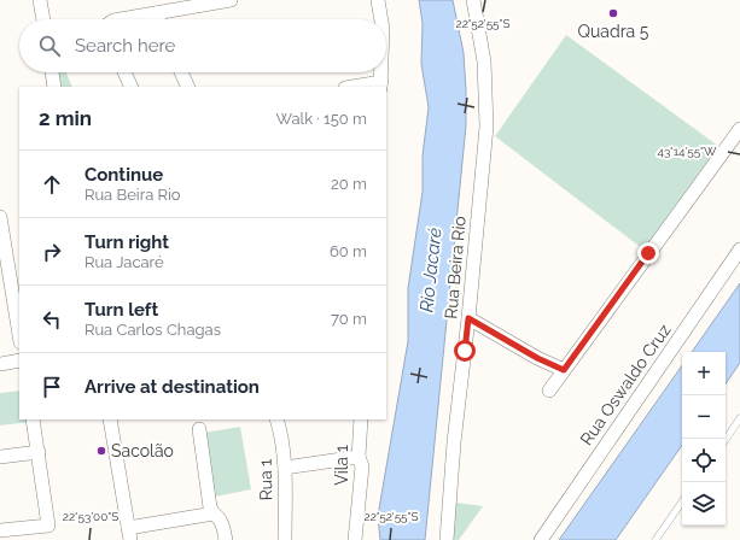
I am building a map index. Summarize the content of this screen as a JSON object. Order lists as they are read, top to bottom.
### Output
{
  "streets": {
    "street": [
      "Rua Beira Rio",
      "Rua Oswaldo Cruz",
      "Vila 1",
      "Rua 1"
    ]
  },
  "water": ["Rio Jacaré"],
  "places": ["Quadra 5", "Sacolão"],
  "page": {
    "search": "Search here",
    "heading": ["2 min", "Walk · 150 m"],
    "list": [
      ["Continue", "Rua Beira Rio", "20 m"],
      ["Turn right", "Rua Jacaré", "60 m"],
      ["Turn left", "Rua Carlos Chagas", "70 m"],
      "Arrive at destination"
    ],
    "map_buttons": ["+", "−"]
  },
  "coordinates": ["22°52'55\"S", "43°14'55\"W", "22°53'00\"S"]
}
